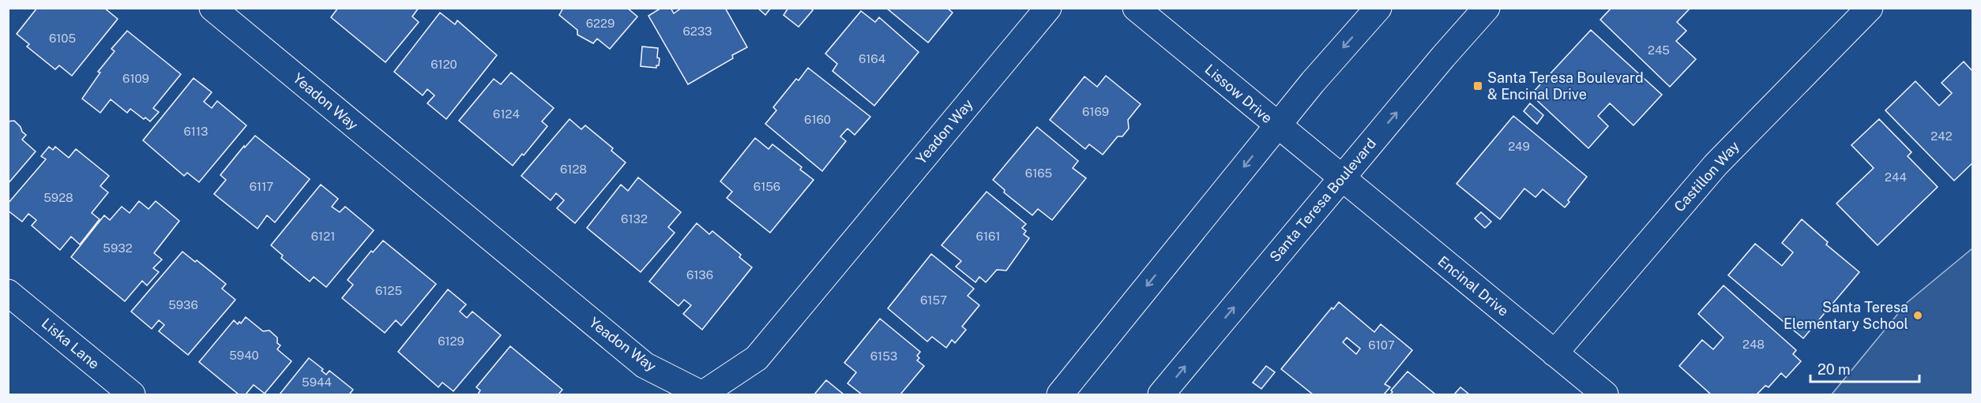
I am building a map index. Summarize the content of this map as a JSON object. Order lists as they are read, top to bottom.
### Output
{
  "streets": {
    "street": [
      "Lissow Drive",
      "Yeadon Way",
      "Castillon Way",
      "Santa Teresa Boulevard",
      "Encinal Drive",
      "Liska Lane"
    ]
  },
  "crossings": [
    ["Lissow Drive", "Santa Teresa Boulevard"],
    ["Lissow Drive", "Encinal Drive"],
    ["Castillon Way", "Encinal Drive"],
    ["Santa Teresa Boulevard", "Encinal Drive"]
  ],
  "places": {
    "transit": ["Santa Teresa Boulevard & Encinal Drive"],
    "other": ["Santa Teresa Elementary School"]
  },
  "house_numbers": [
    "6229",
    "6233",
    "6105",
    "245",
    "6164",
    "6120",
    "6109",
    "6169",
    "6124",
    "6160",
    "6113",
    "242",
    "249",
    "6128",
    "6165",
    "244",
    "6117",
    "6156",
    "5928",
    "6132",
    "6121",
    "6161",
    "5932",
    "6136",
    "6125",
    "6157",
    "5936",
    "6129",
    "248",
    "6107",
    "5940",
    "6153",
    "5944"
  ],
  "scale_bar": "20 m"
}
